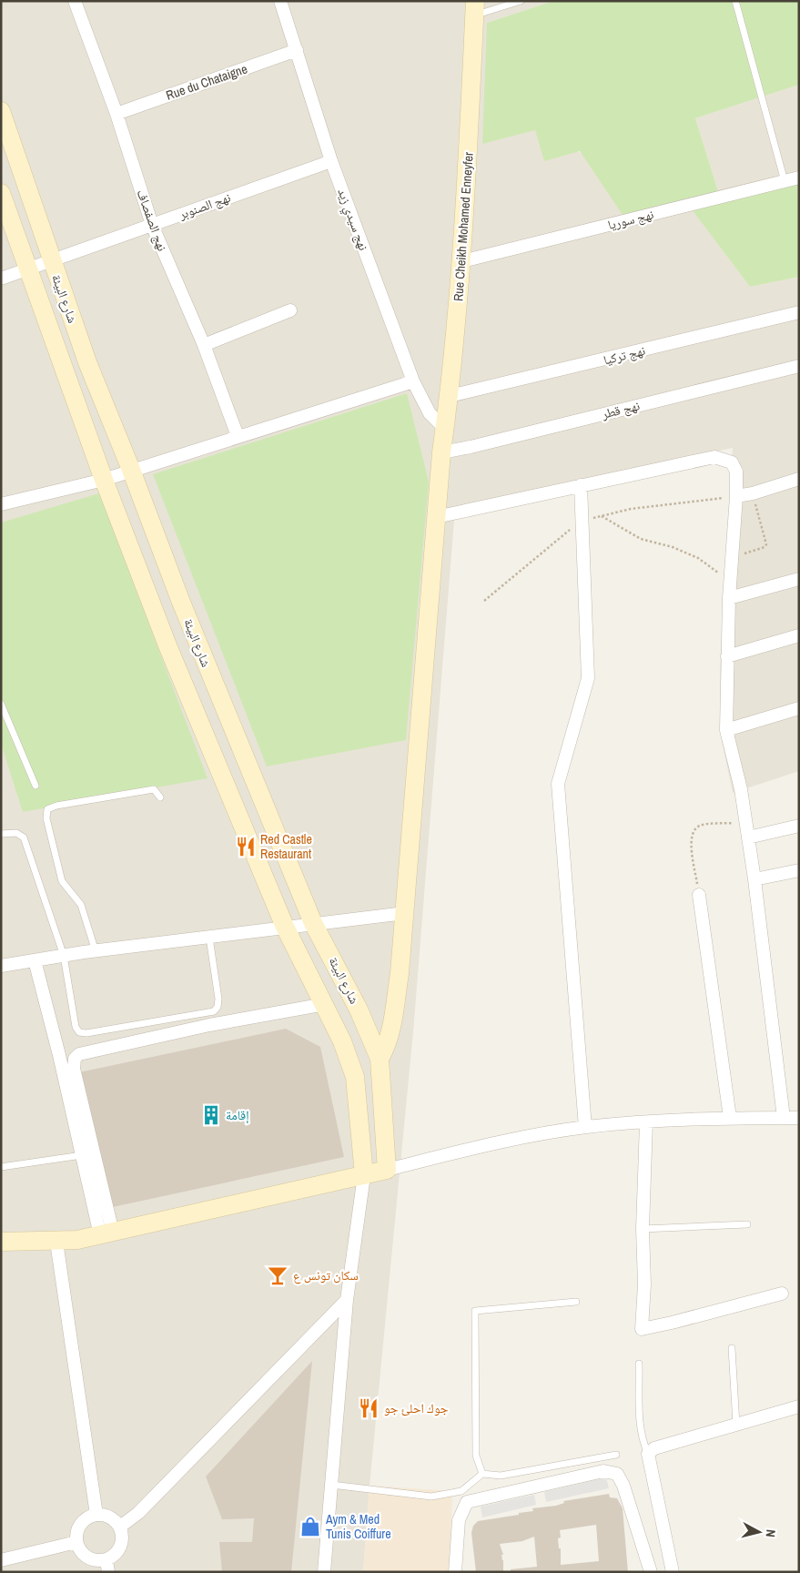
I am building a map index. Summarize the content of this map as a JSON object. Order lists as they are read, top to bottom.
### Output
{
  "streets": {
    "street": [
      "Rue du Chataigne",
      "نهج الصنوبر",
      "نهج سيدي زيد",
      "نهج سوريا",
      "نهج الصفصاف",
      "Rue Cheikh Mohamed Enneyfer",
      "شارع البيئة",
      "نهج تركيا",
      "نهج قطر"
    ]
  },
  "crossings": [
    ["Rue du Chataigne", "نهج سيدي زيد"],
    ["Rue du Chataigne", "نهج الصفصاف"],
    ["نهج الصنوبر", "نهج سيدي زيد"],
    ["نهج الصنوبر", "نهج الصفصاف"],
    ["نهج الصنوبر", "شارع البيئة"],
    ["نهج سيدي زيد", "Rue Cheikh Mohamed Enneyfer"],
    ["نهج سوريا", "Rue Cheikh Mohamed Enneyfer"],
    ["Rue Cheikh Mohamed Enneyfer", "شارع البيئة"],
    ["Rue Cheikh Mohamed Enneyfer", "نهج تركيا"],
    ["Rue Cheikh Mohamed Enneyfer", "نهج قطر"]
  ],
  "places": {
    "restaurant": ["Red Castle Restaurant", "جوك احلئ جو"],
    "building": ["إقامة"],
    "bar": ["سكان تونس ع"],
    "shop": ["Aym & Med Tunis Coiffure"]
  },
  "north": "right"
}
